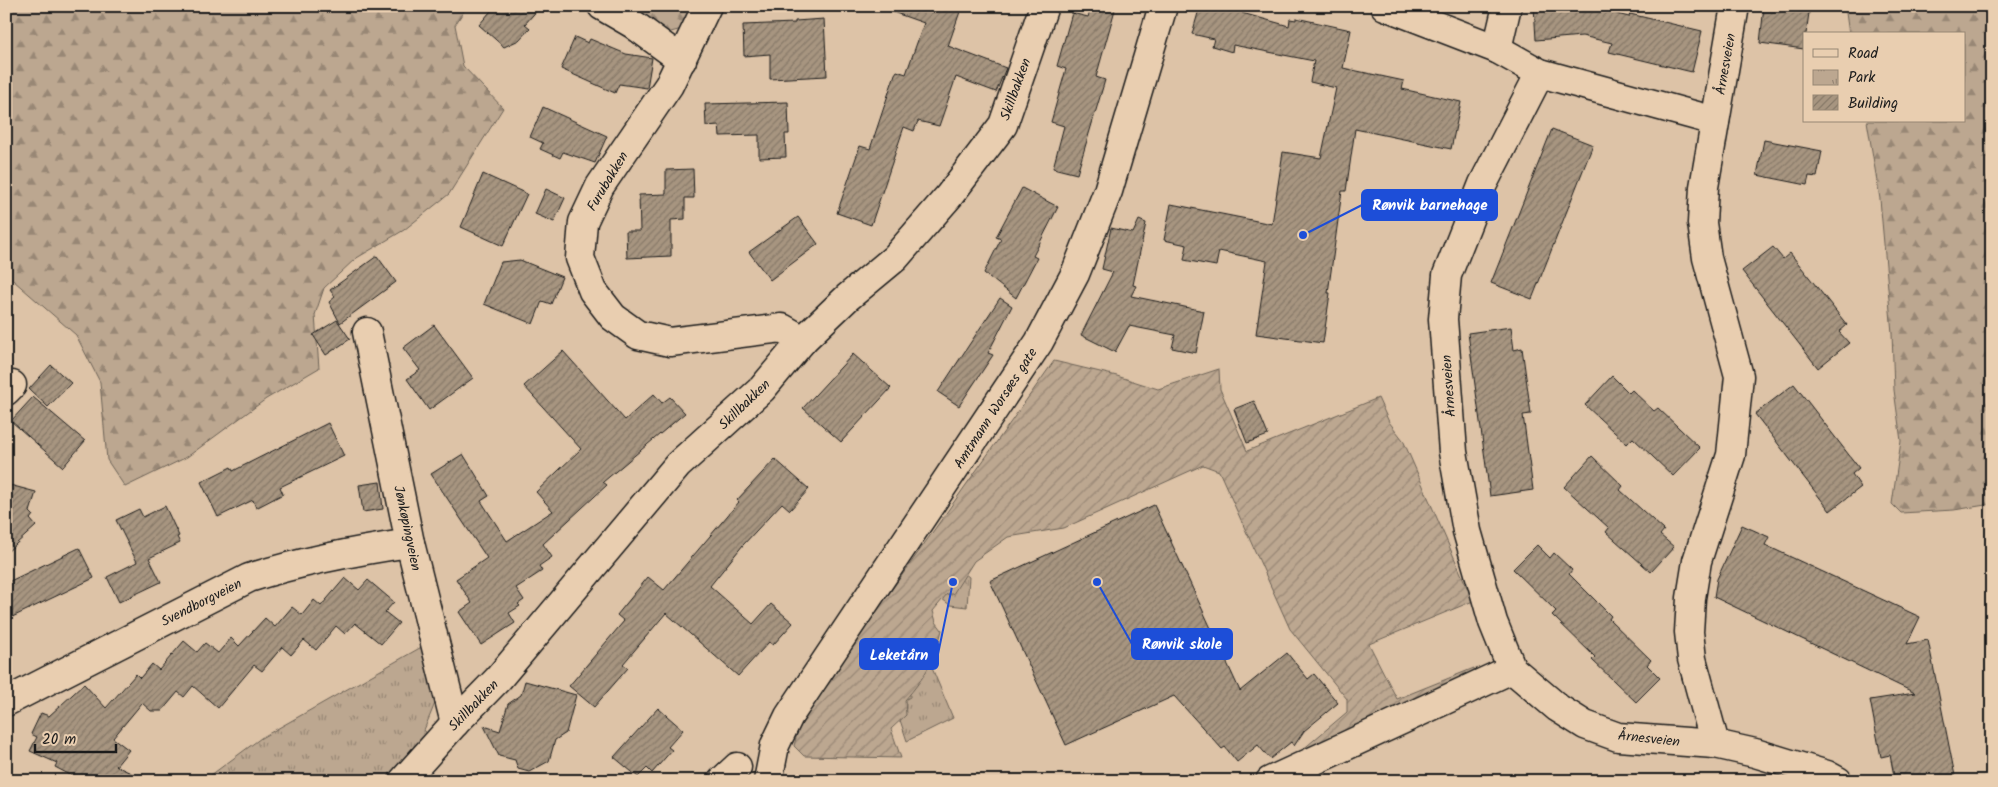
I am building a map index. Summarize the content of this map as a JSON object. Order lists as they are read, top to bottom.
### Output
{
  "streets": {
    "street": [
      "Årnesveien",
      "Skillbakken",
      "Furubakken",
      "Amtmann Worsøes gate",
      "Jønkøpingveien",
      "Svendborgveien"
    ]
  },
  "crossings": [
    ["Skillbakken", "Furubakken"],
    ["Skillbakken", "Jønkøpingveien"],
    ["Jønkøpingveien", "Svendborgveien"]
  ],
  "places": ["Rønvik barnehage", "Leketårn", "Rønvik skole"],
  "legend": ["Road", "Park", "Building"],
  "scale_bar": "20 m"
}
